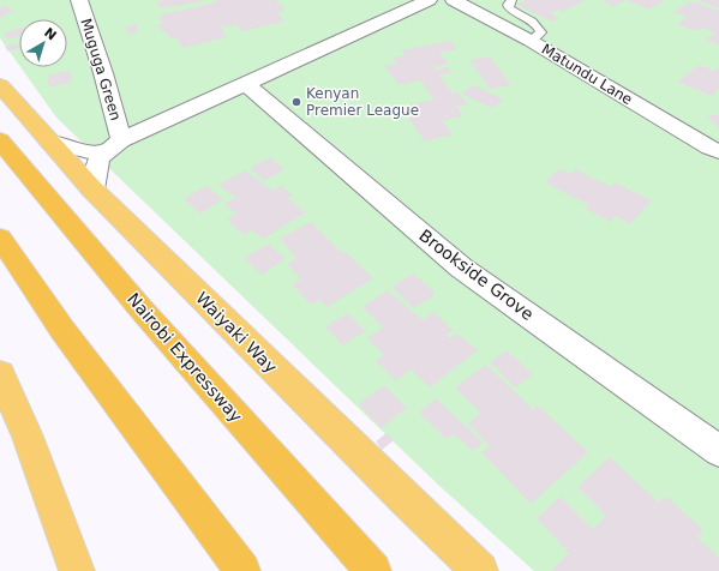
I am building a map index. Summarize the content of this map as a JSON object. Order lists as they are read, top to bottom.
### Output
{
  "streets": {
    "highway": ["Waiyaki Way", "Nairobi Expressway"],
    "street": ["Muguga Green", "Matundu Lane", "Brookside Grove"]
  },
  "places": ["Kenyan Premier League"],
  "north": "top right"
}
